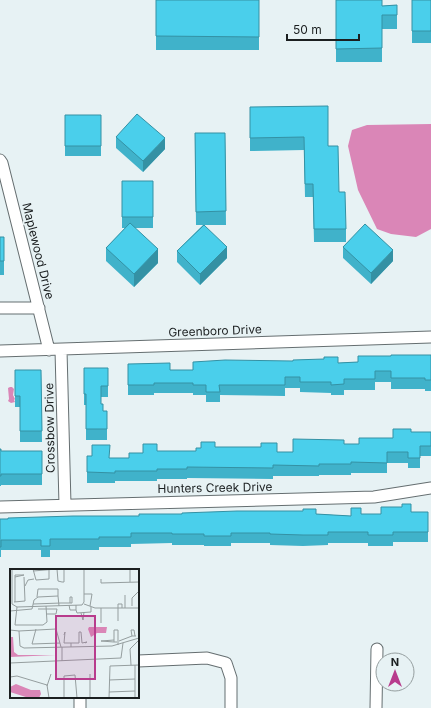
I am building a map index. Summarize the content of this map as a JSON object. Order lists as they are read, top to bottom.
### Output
{
  "streets": {
    "street": [
      "Maplewood Drive",
      "Greenboro Drive",
      "Crossbow Drive",
      "Hunters Creek Drive"
    ]
  },
  "crossings": [
    ["Maplewood Drive", "Greenboro Drive"],
    ["Greenboro Drive", "Crossbow Drive"],
    ["Crossbow Drive", "Hunters Creek Drive"]
  ],
  "scale_bar": "50 m",
  "north": "top"
}
